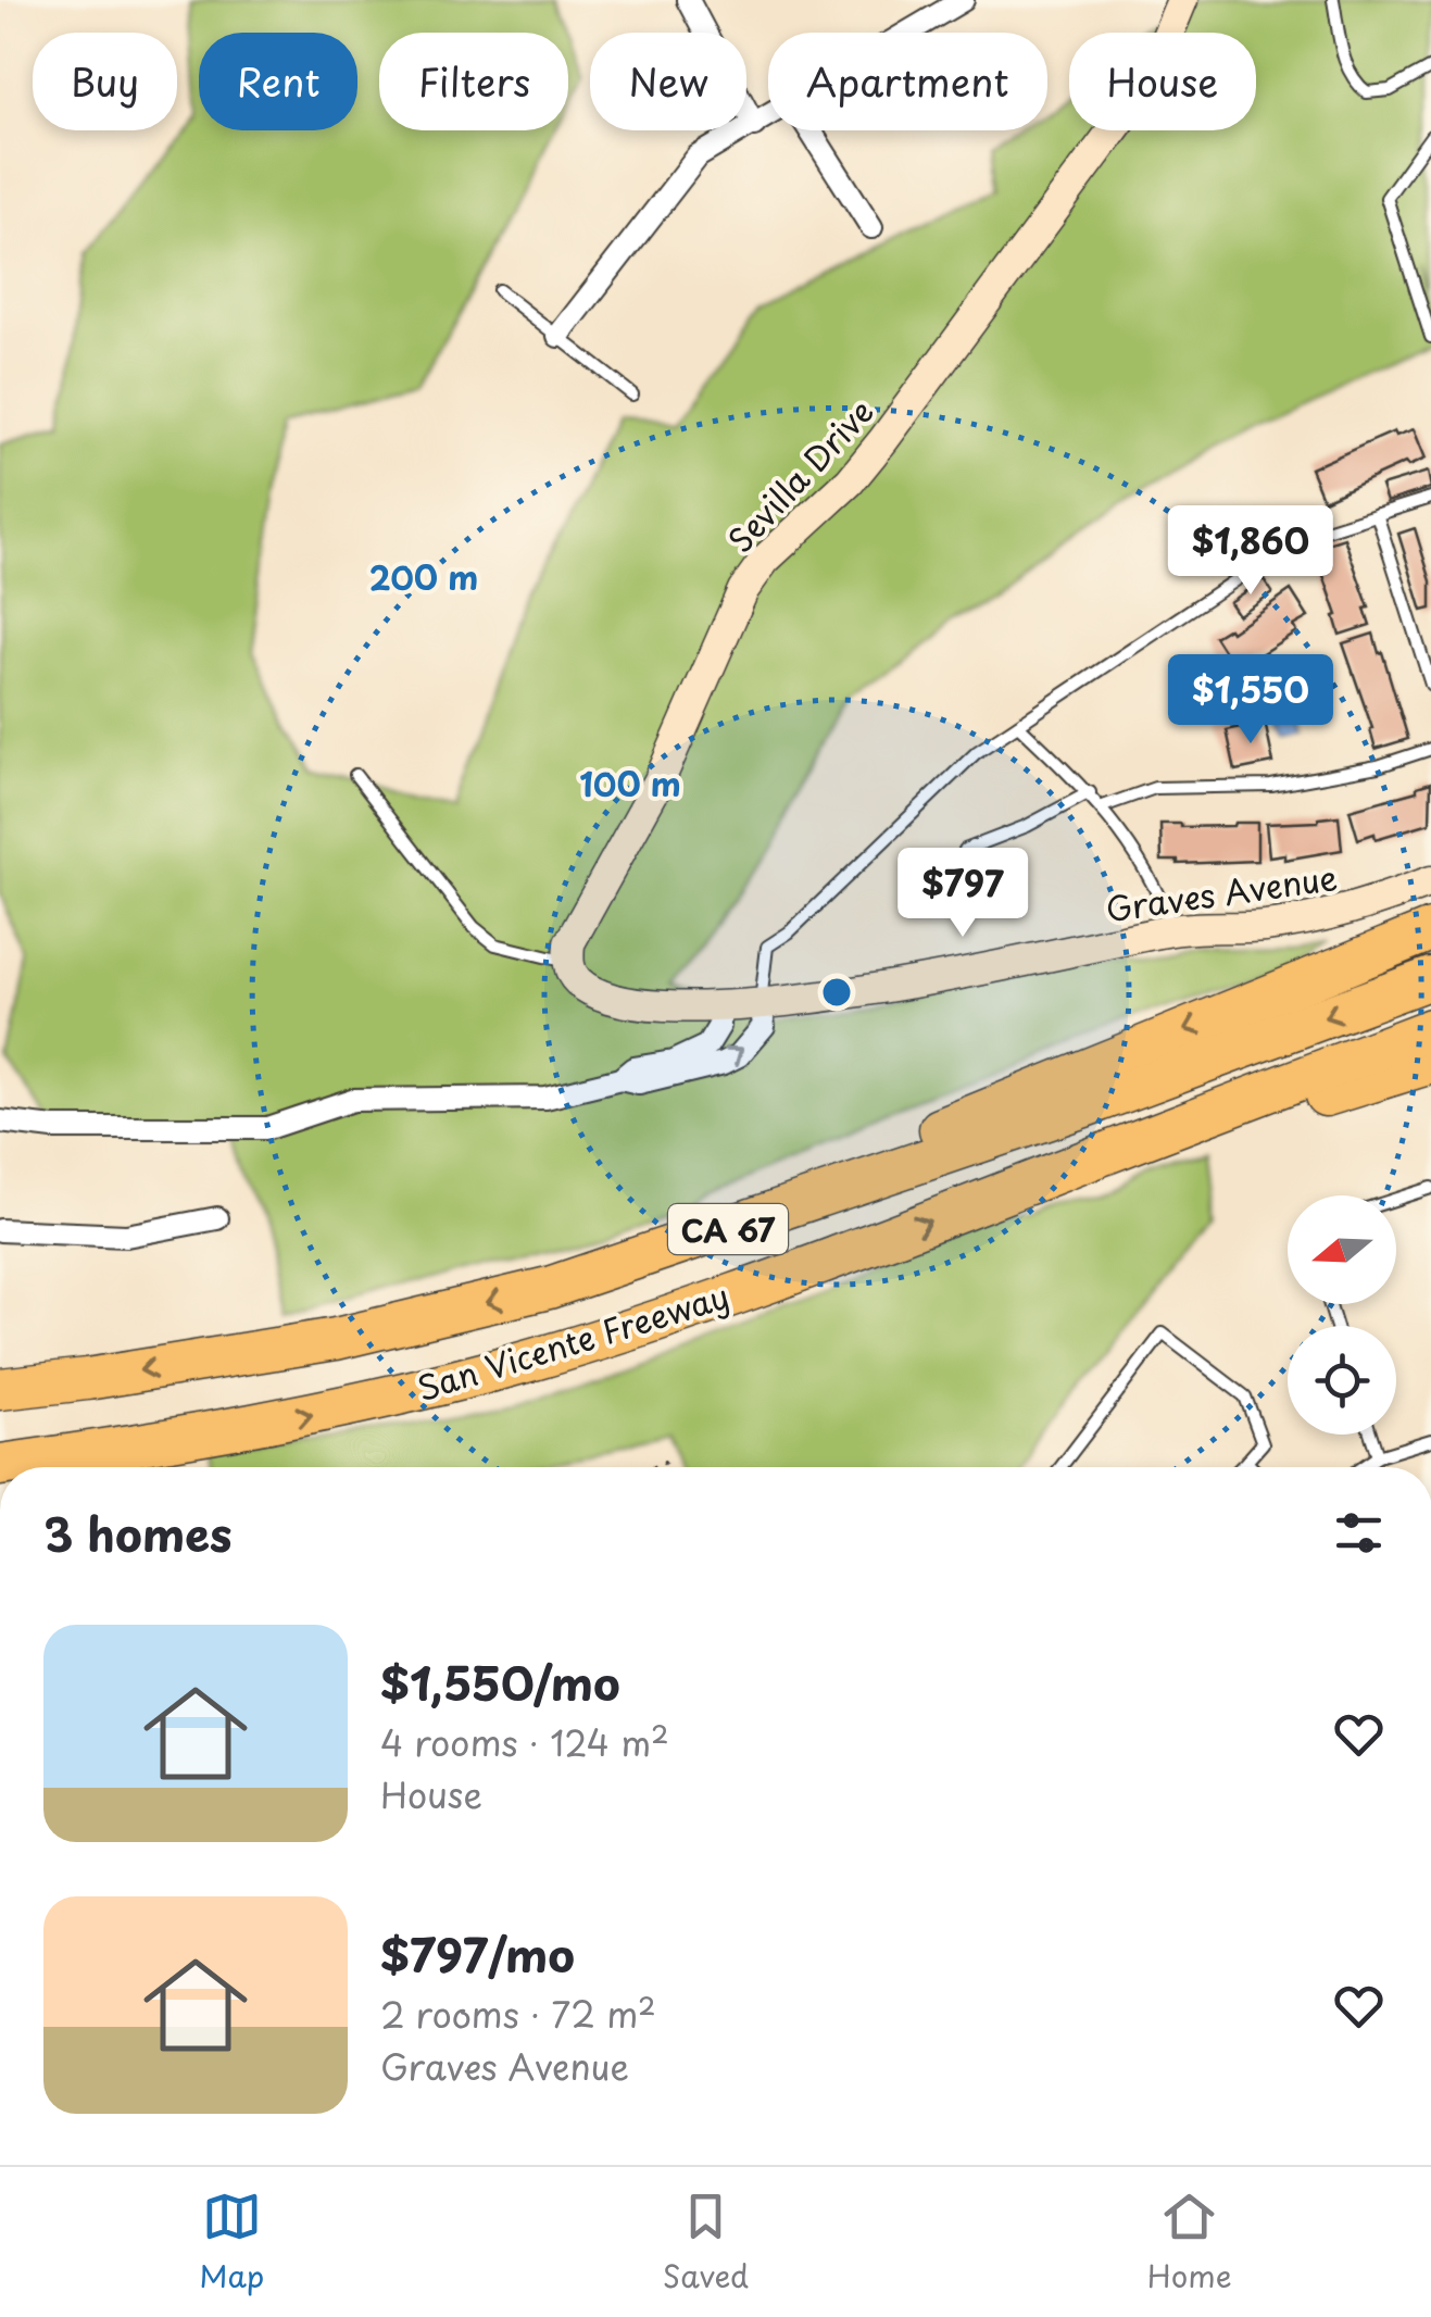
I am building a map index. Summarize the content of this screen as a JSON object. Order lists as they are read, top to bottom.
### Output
{
  "streets": {
    "highway": ["CA 67", "San Vicente Freeway"],
    "street": ["Sevilla Drive", "Graves Avenue"]
  },
  "north": "left",
  "page": {
    "chip": [
      "Buy",
      "Rent",
      "Filters",
      "New",
      "Apartment",
      "House"
    ],
    "price": ["$1,860", "$1,550", "$797"],
    "heading": "3 homes",
    "list": [
      {
        "name": "$1,550/mo",
        "note": "4 rooms · 124 m² · House"
      },
      {
        "name": "$797/mo",
        "note": "2 rooms · 72 m² · Graves Avenue"
      }
    ],
    "tabs": ["Map", "Saved", "Home"]
  },
  "rings": ["200 m", "100 m"]
}
